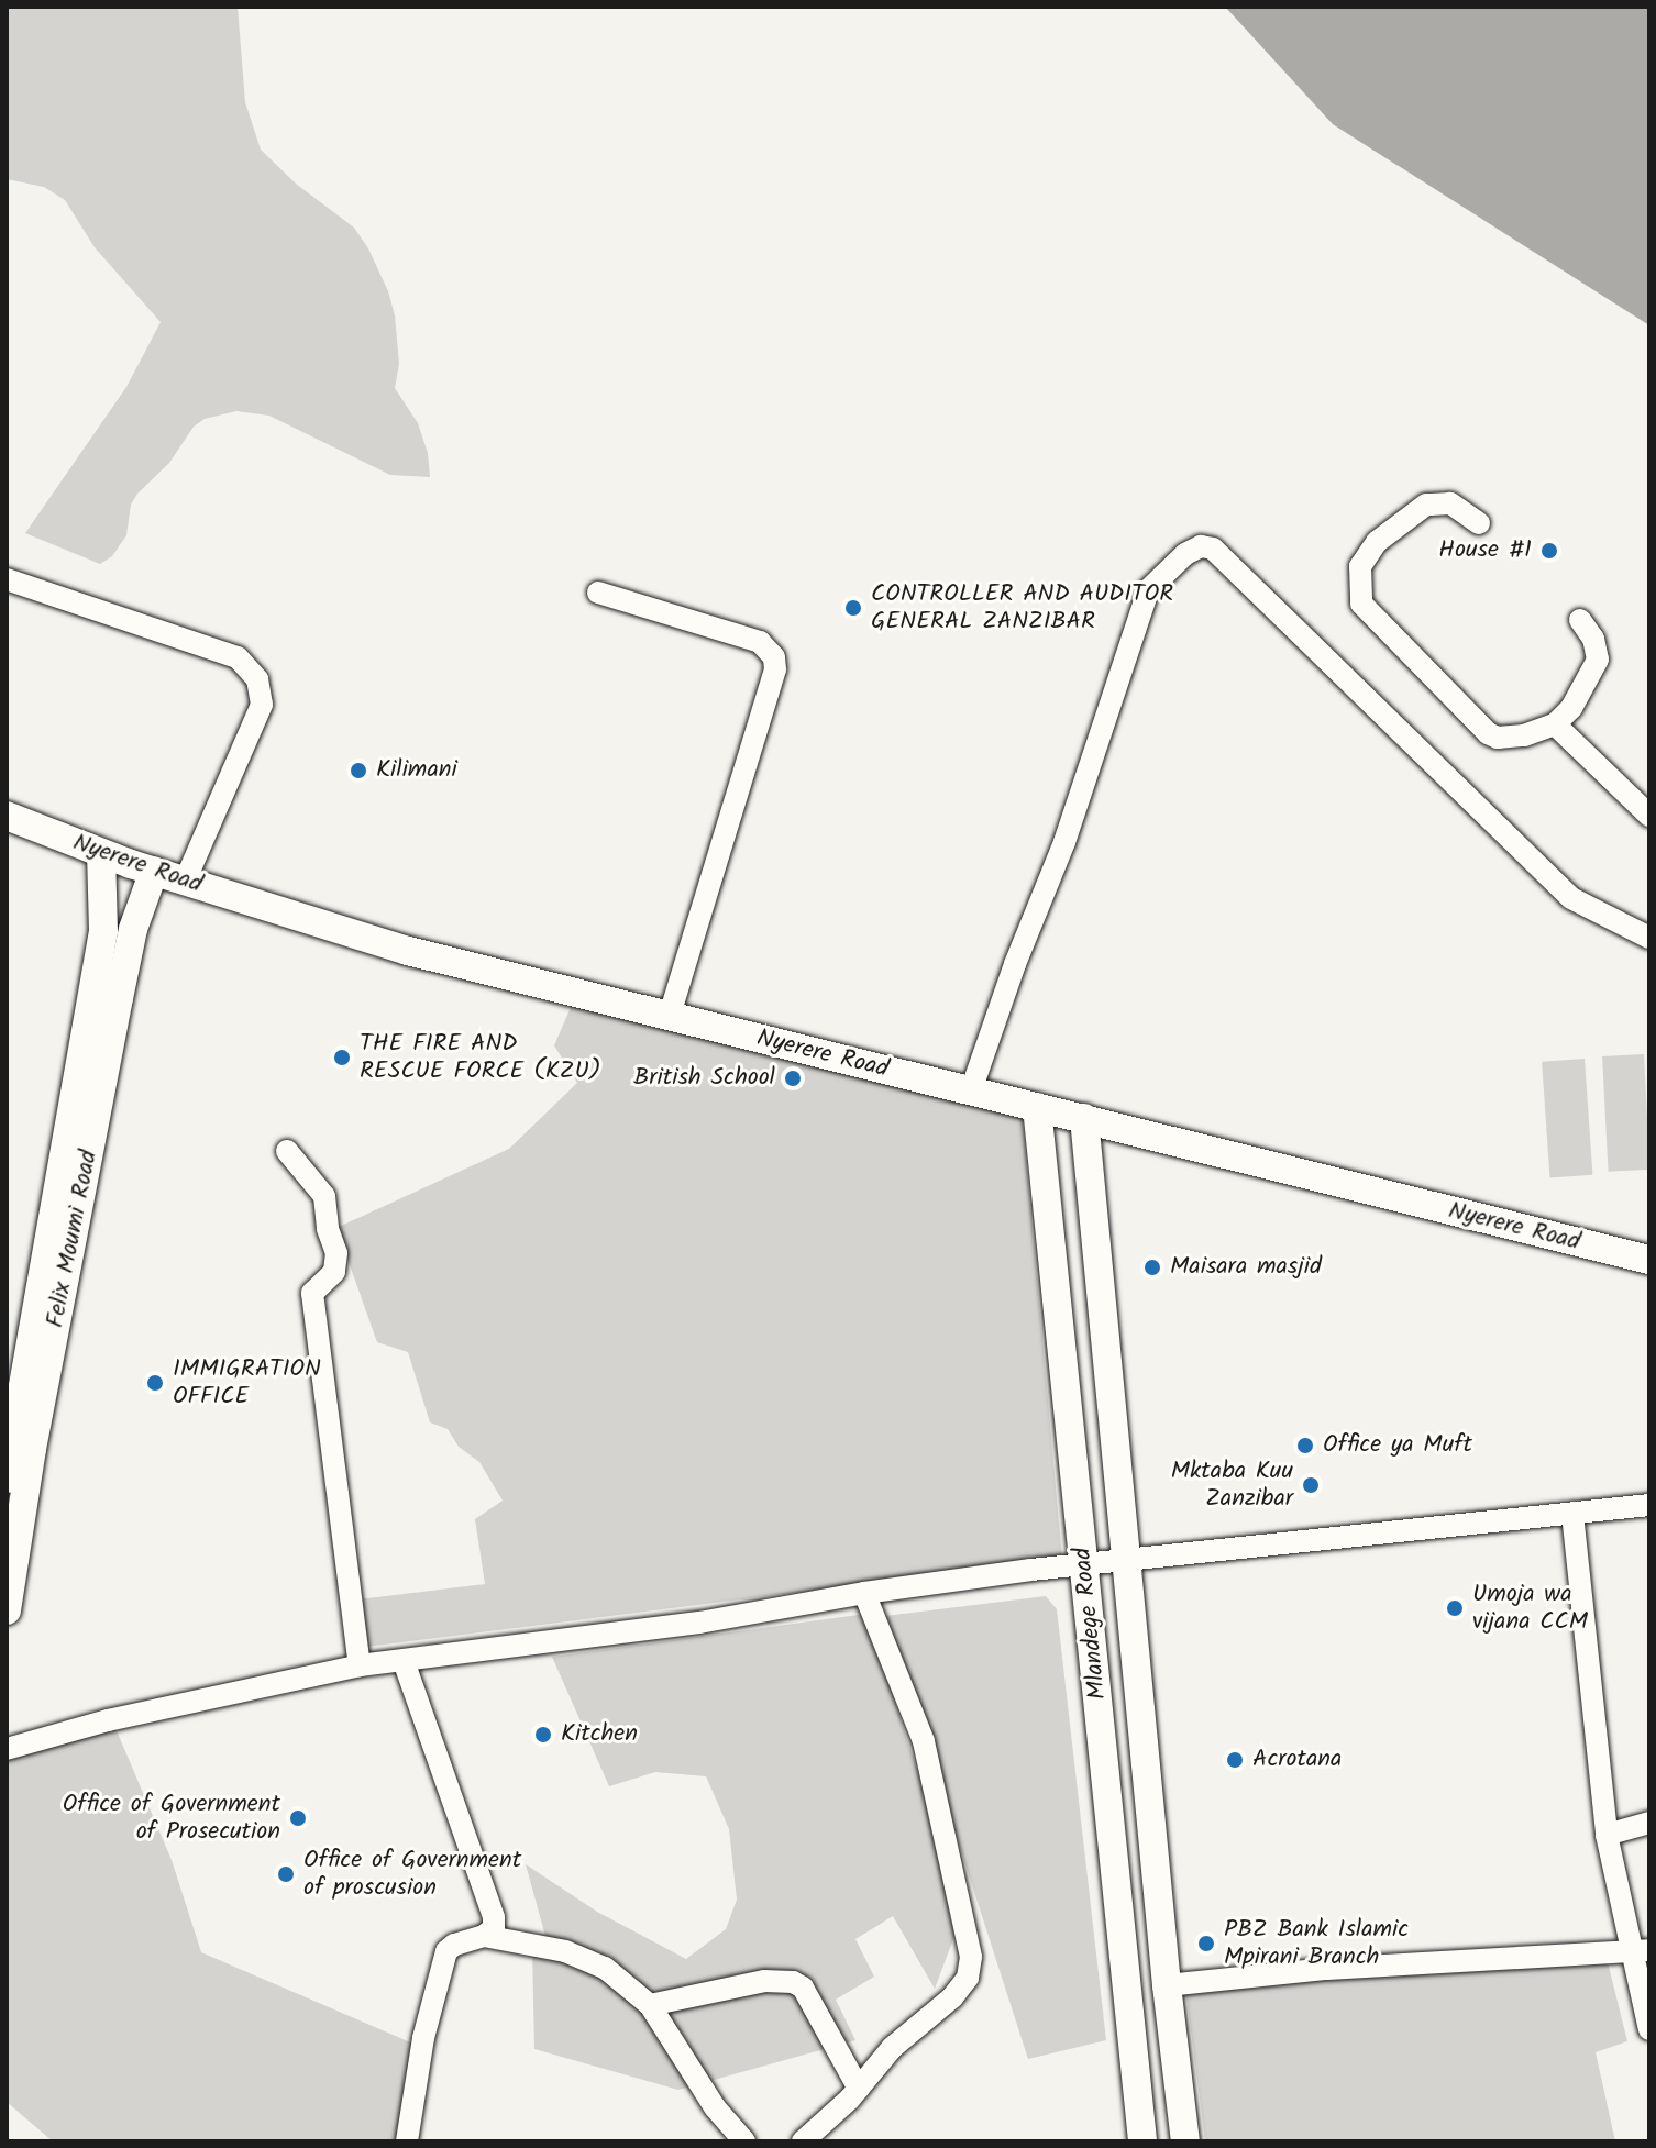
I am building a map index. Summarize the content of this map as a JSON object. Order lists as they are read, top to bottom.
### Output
{
  "streets": {
    "main road": ["Nyerere Road", "Felix Moumi Road", "Mlandege Road"]
  },
  "crossings": [
    ["Nyerere Road", "Felix Moumi Road"],
    ["Nyerere Road", "Mlandege Road"]
  ],
  "places": [
    "House #1",
    "CONTROLLER AND AUDITOR GENERAL ZANZIBAR",
    "Kilimani",
    "THE FIRE AND RESCUE FORCE (KZU)",
    "British School",
    "Maisara masjid",
    "IMMIGRATION OFFICE",
    "Office ya Muft",
    "Mktaba Kuu Zanzibar",
    "Umoja wa vijana CCM",
    "Kitchen",
    "Acrotana",
    "Office of Government of Prosecution",
    "Office of Government of proscusion",
    "PBZ Bank Islamic Mpirani Branch"
  ]
}
